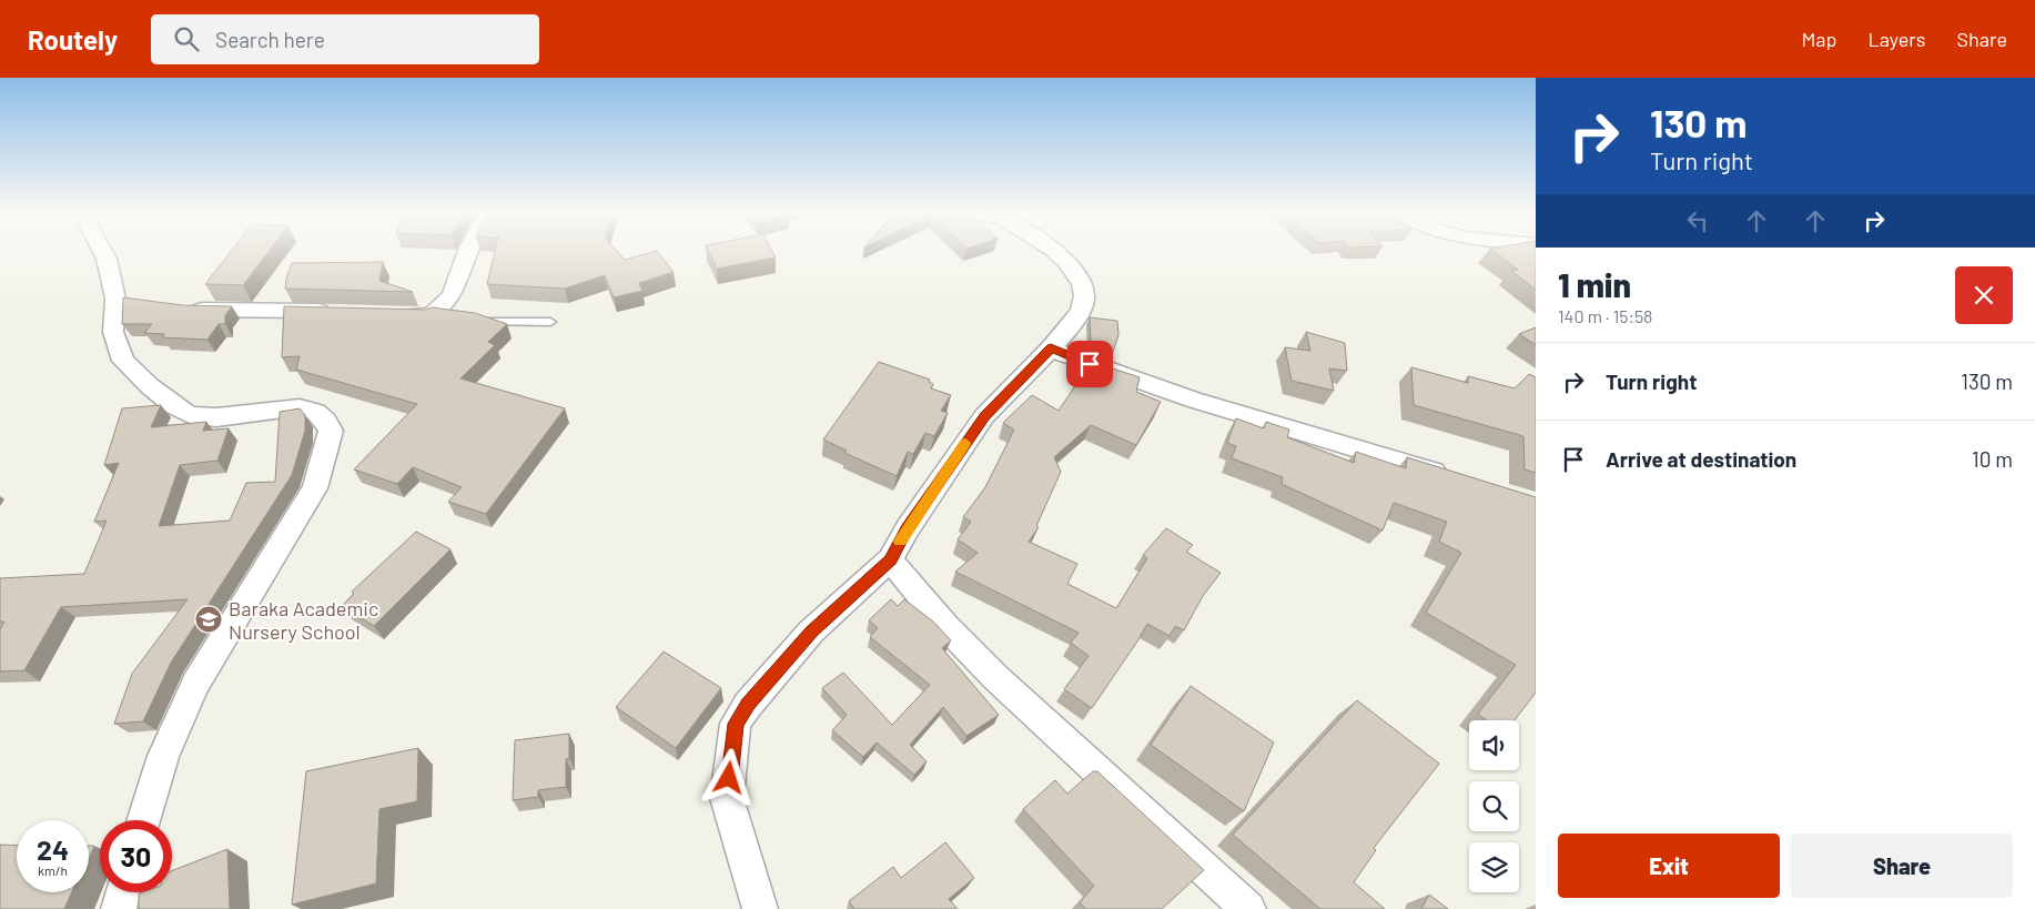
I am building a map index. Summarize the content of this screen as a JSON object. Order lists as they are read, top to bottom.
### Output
{
  "places": {
    "school or university": ["Baraka Academic Nursery School"]
  },
  "page": {
    "header": "Routely",
    "search": "Search here",
    "nav": ["Map", "Layers", "Share"],
    "turn": ["130 m", "Turn right"],
    "heading": ["1 min", "140 m · 15:58"],
    "list": [
      {
        "name": "Turn right",
        "value": "130 m"
      },
      {
        "name": "Arrive at destination",
        "value": "10 m"
      }
    ],
    "speed": "24 km/h",
    "limit": "30",
    "buttons": ["Exit", "Share"]
  }
}
